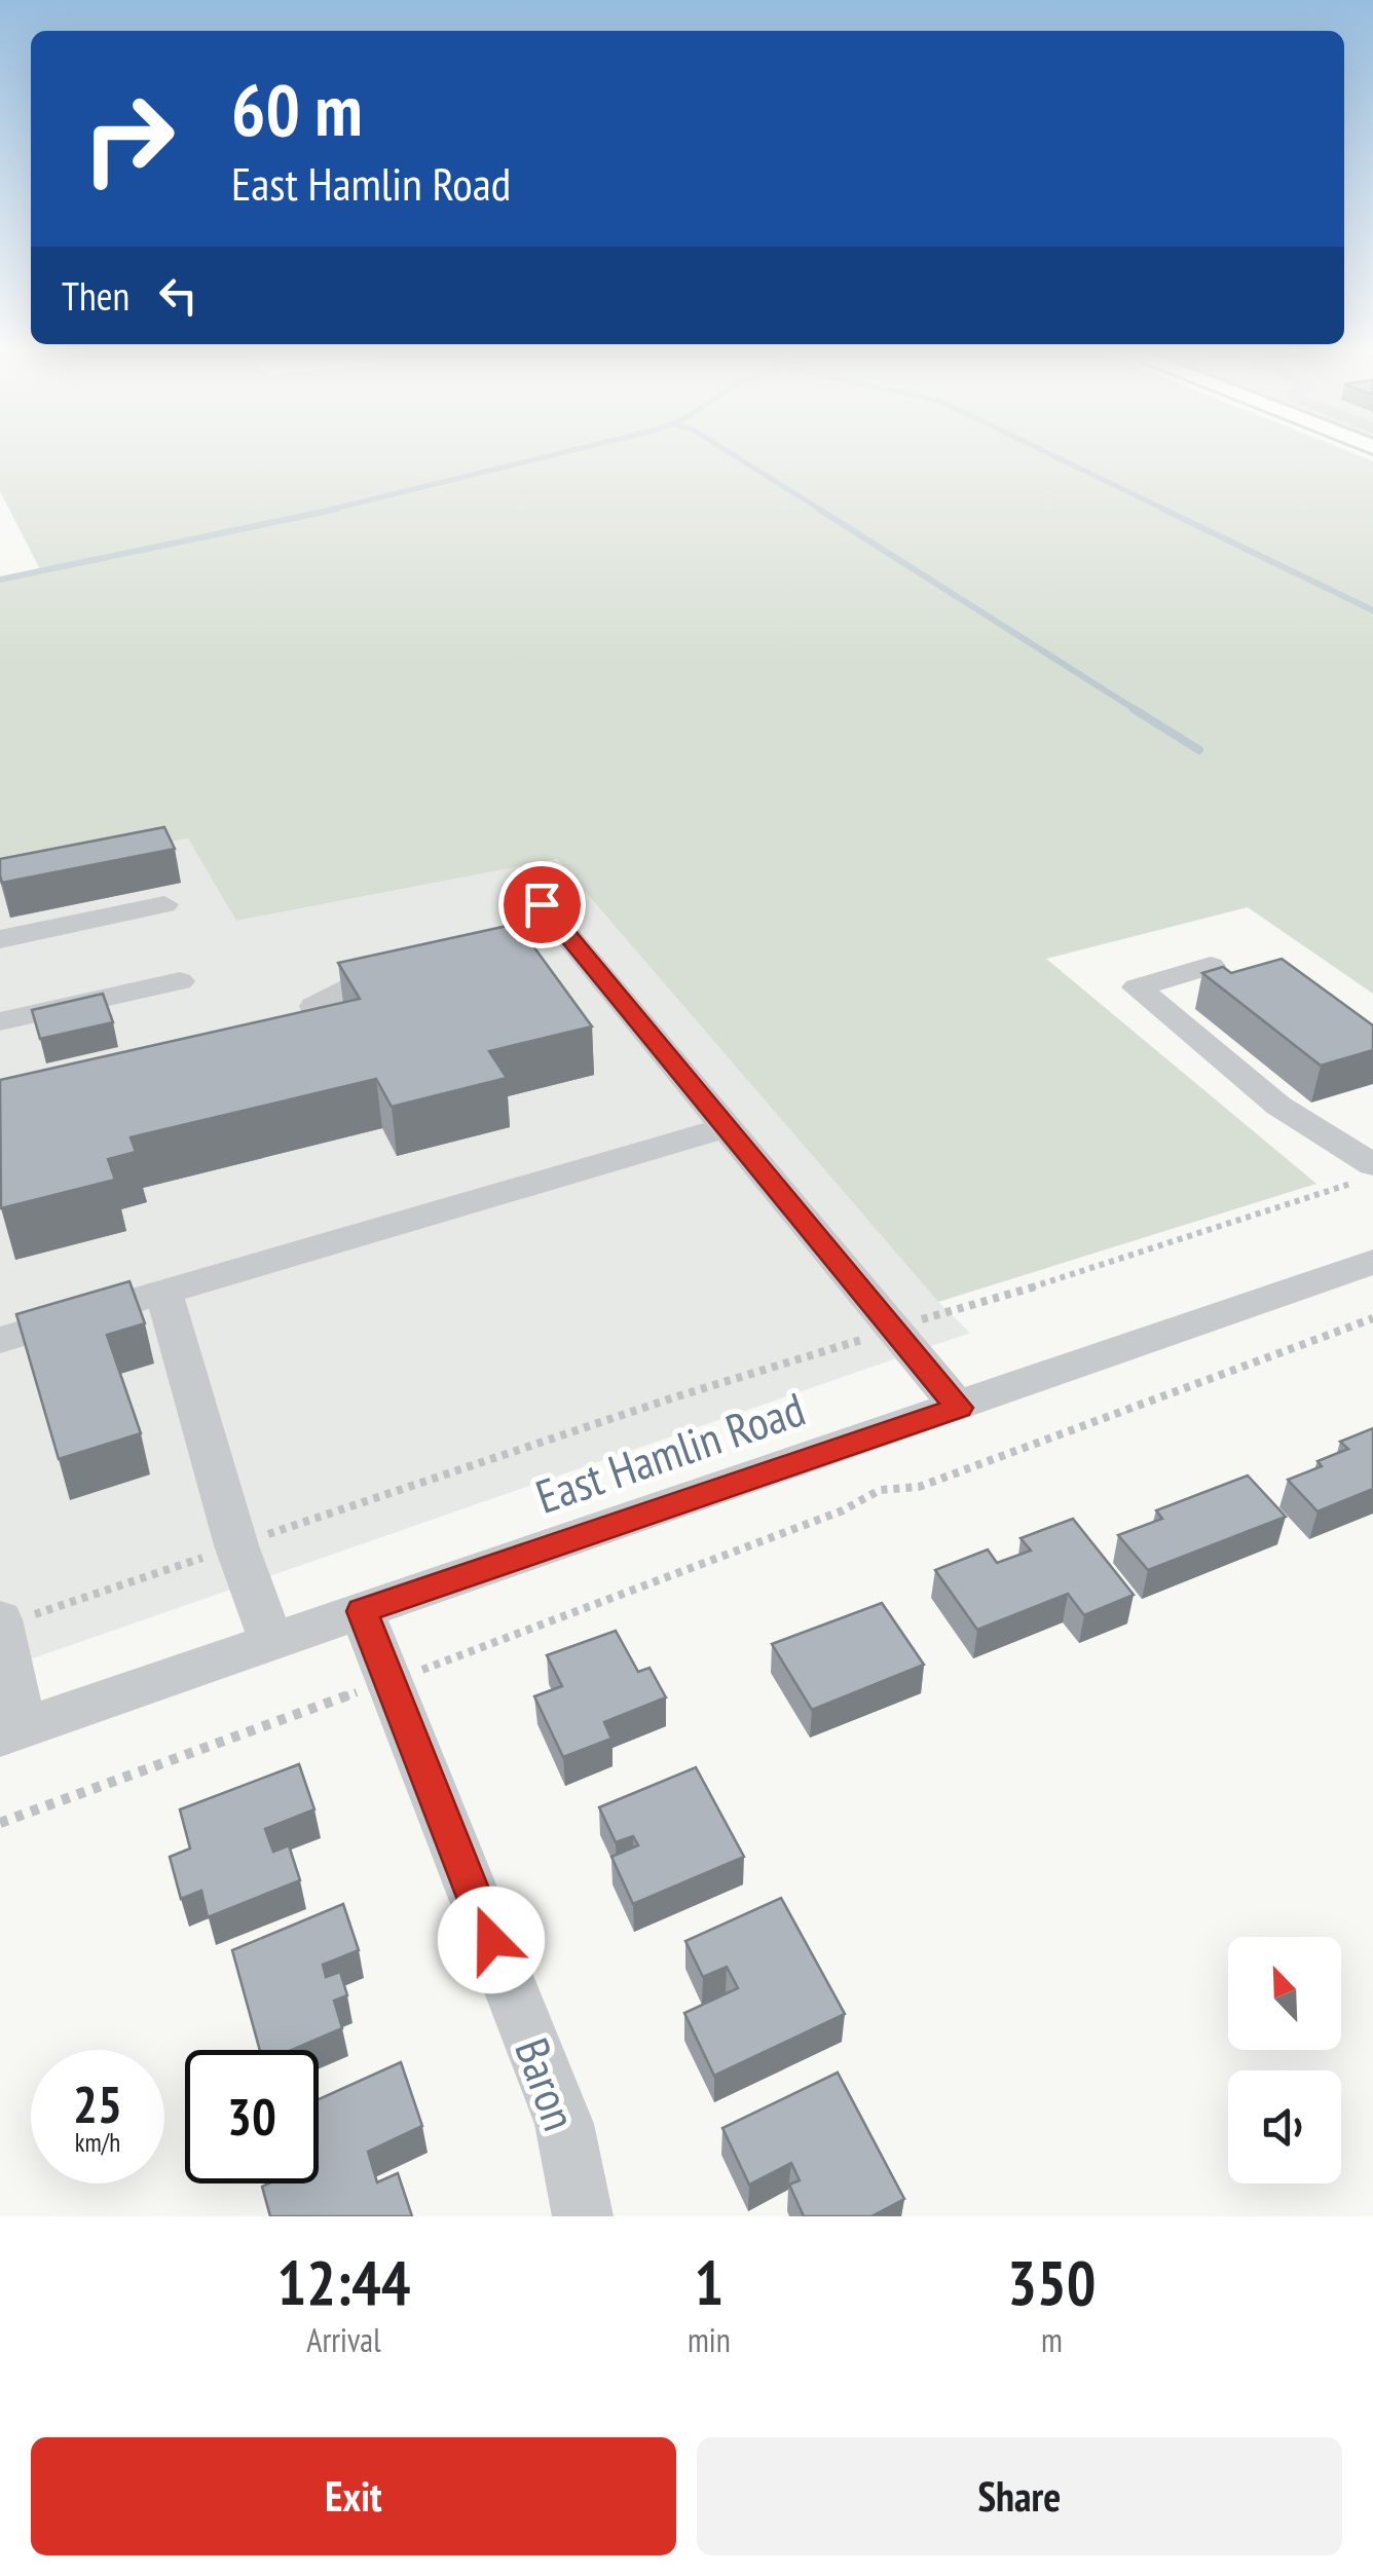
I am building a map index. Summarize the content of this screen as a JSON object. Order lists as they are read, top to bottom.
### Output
{
  "streets": {
    "street": ["East Hamlin Road", "Baron"]
  },
  "crossings": [
    ["East Hamlin Road", "Baron"]
  ],
  "north": "top left",
  "page": {
    "turn": ["60 m", "East Hamlin Road"],
    "then": "Then",
    "speed": "25 km/h",
    "limit": "30",
    "eta": [
      "12:44",
      "Arrival",
      "1",
      "min",
      "350",
      "m"
    ],
    "buttons": ["Exit", "Share"]
  }
}
